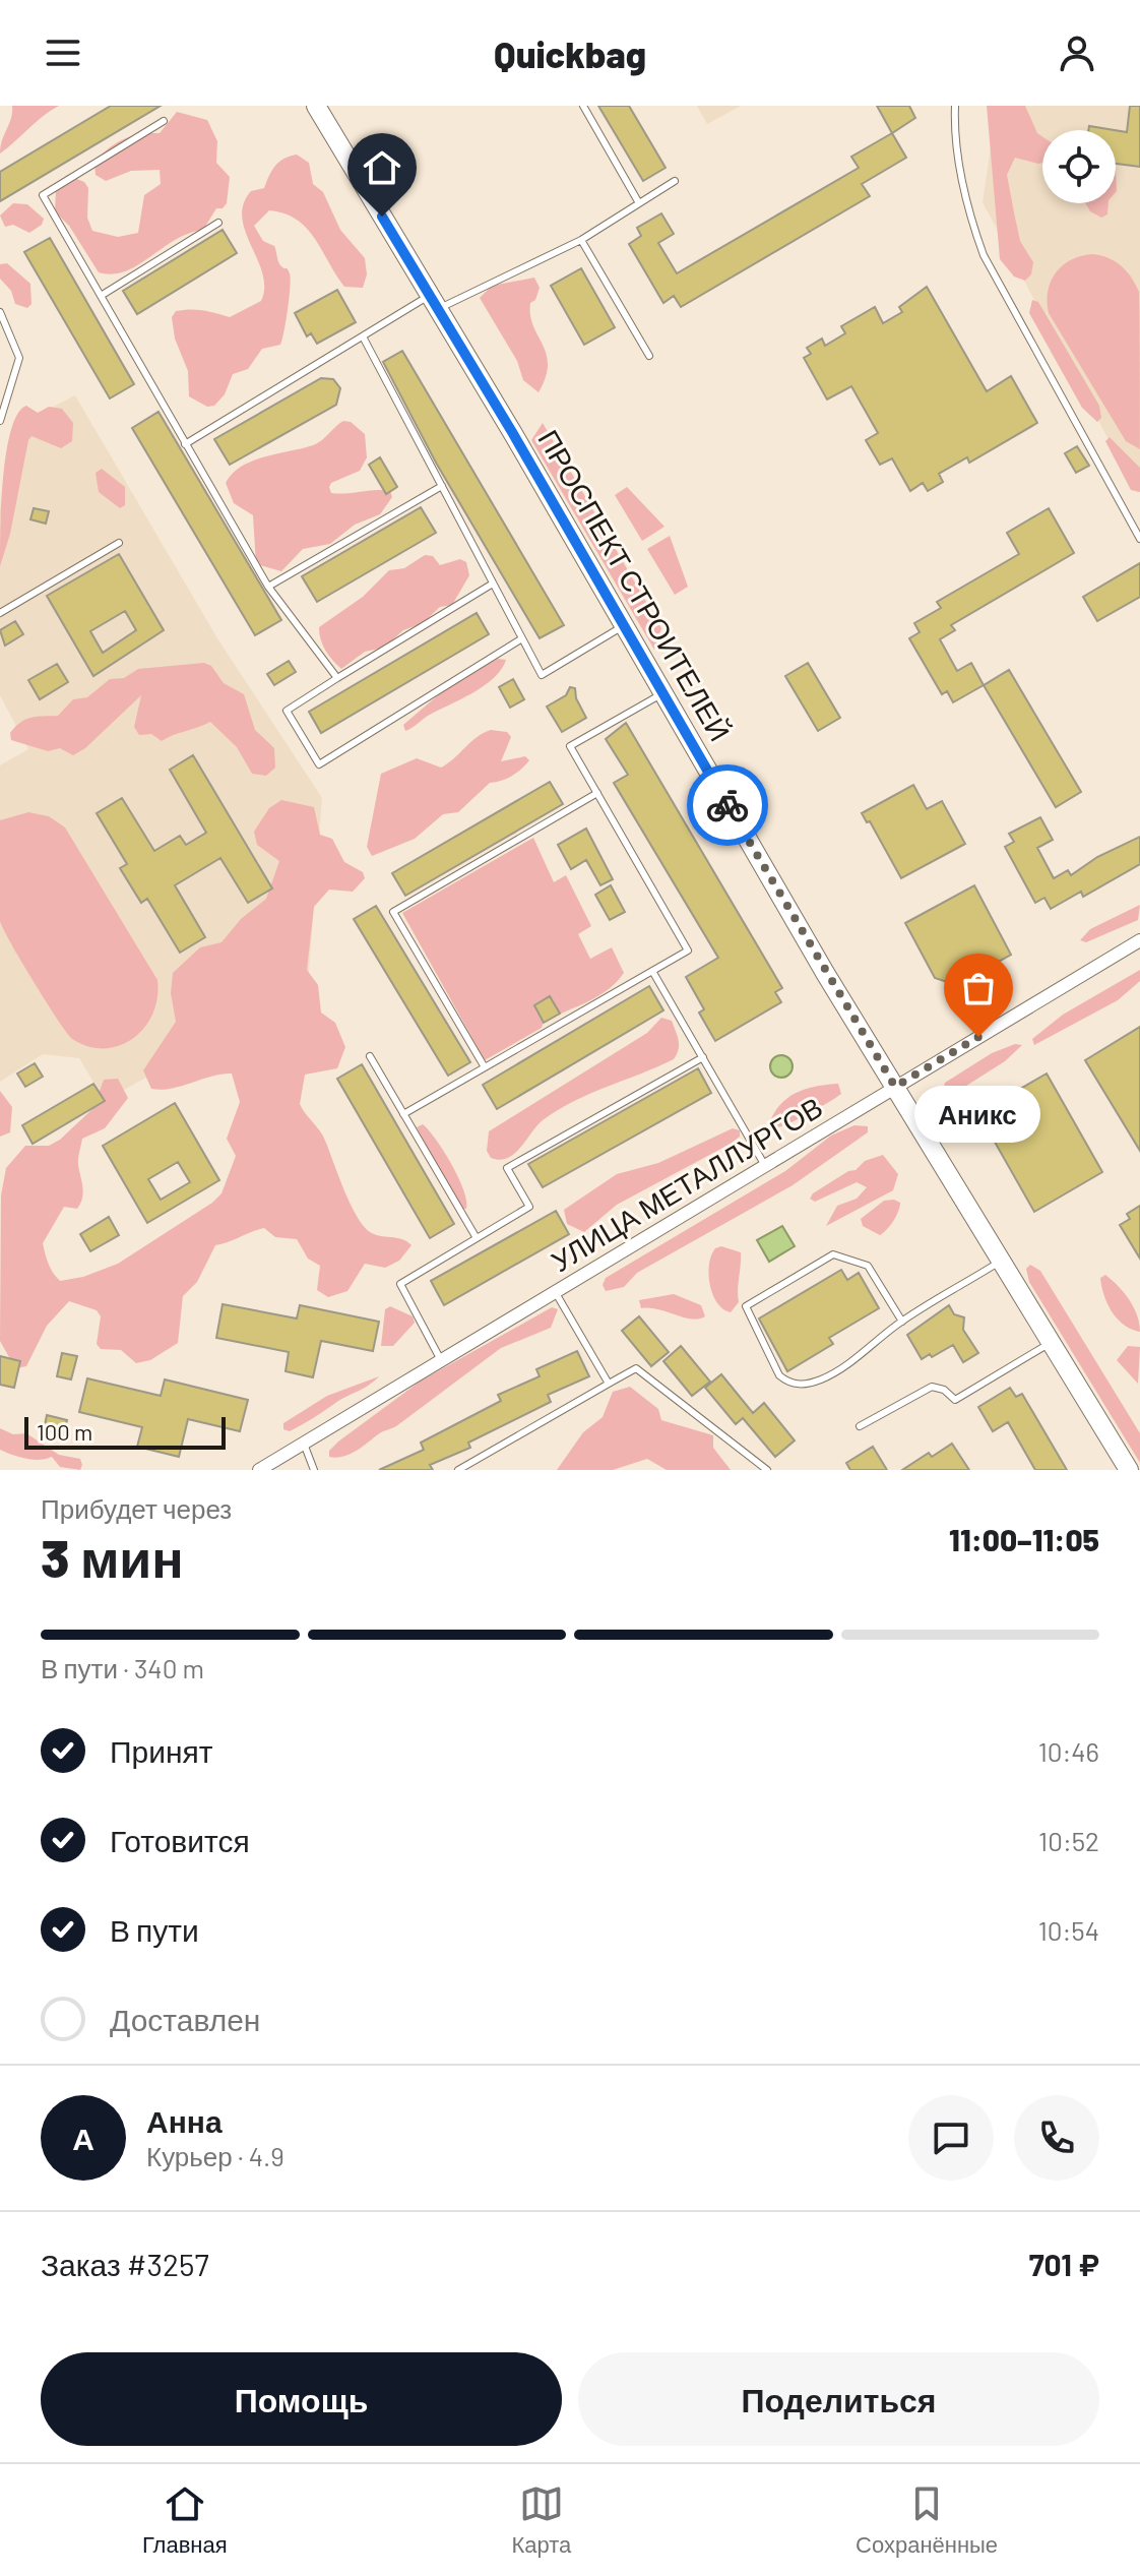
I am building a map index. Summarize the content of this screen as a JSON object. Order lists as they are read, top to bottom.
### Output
{
  "streets": {
    "street": ["ПРОСПЕКТ СТРОИТЕЛЕЙ", "УЛИЦА МЕТАЛЛУРГОВ"]
  },
  "crossings": [
    ["ПРОСПЕКТ СТРОИТЕЛЕЙ", "УЛИЦА МЕТАЛЛУРГОВ"]
  ],
  "places": ["Аникс"],
  "scale_bar": "100 m",
  "page": {
    "header": "Quickbag",
    "bubble": "Аникс",
    "scale": "100 m",
    "heading": ["3 мин", "Прибудет через", "11:00–11:05"],
    "panel": [
      "Анна",
      "Курьер · 4.9",
      "Заказ #3257",
      "701 ₽"
    ],
    "bar": "В пути · 340 m",
    "list": [
      ["Принят", "10:46"],
      ["Готовится", "10:52"],
      ["В пути", "10:54"],
      "Доставлен"
    ],
    "round": "А",
    "buttons": ["Помощь", "Поделиться"],
    "tabs": ["Главная", "Карта", "Сохранённые"]
  }
}
